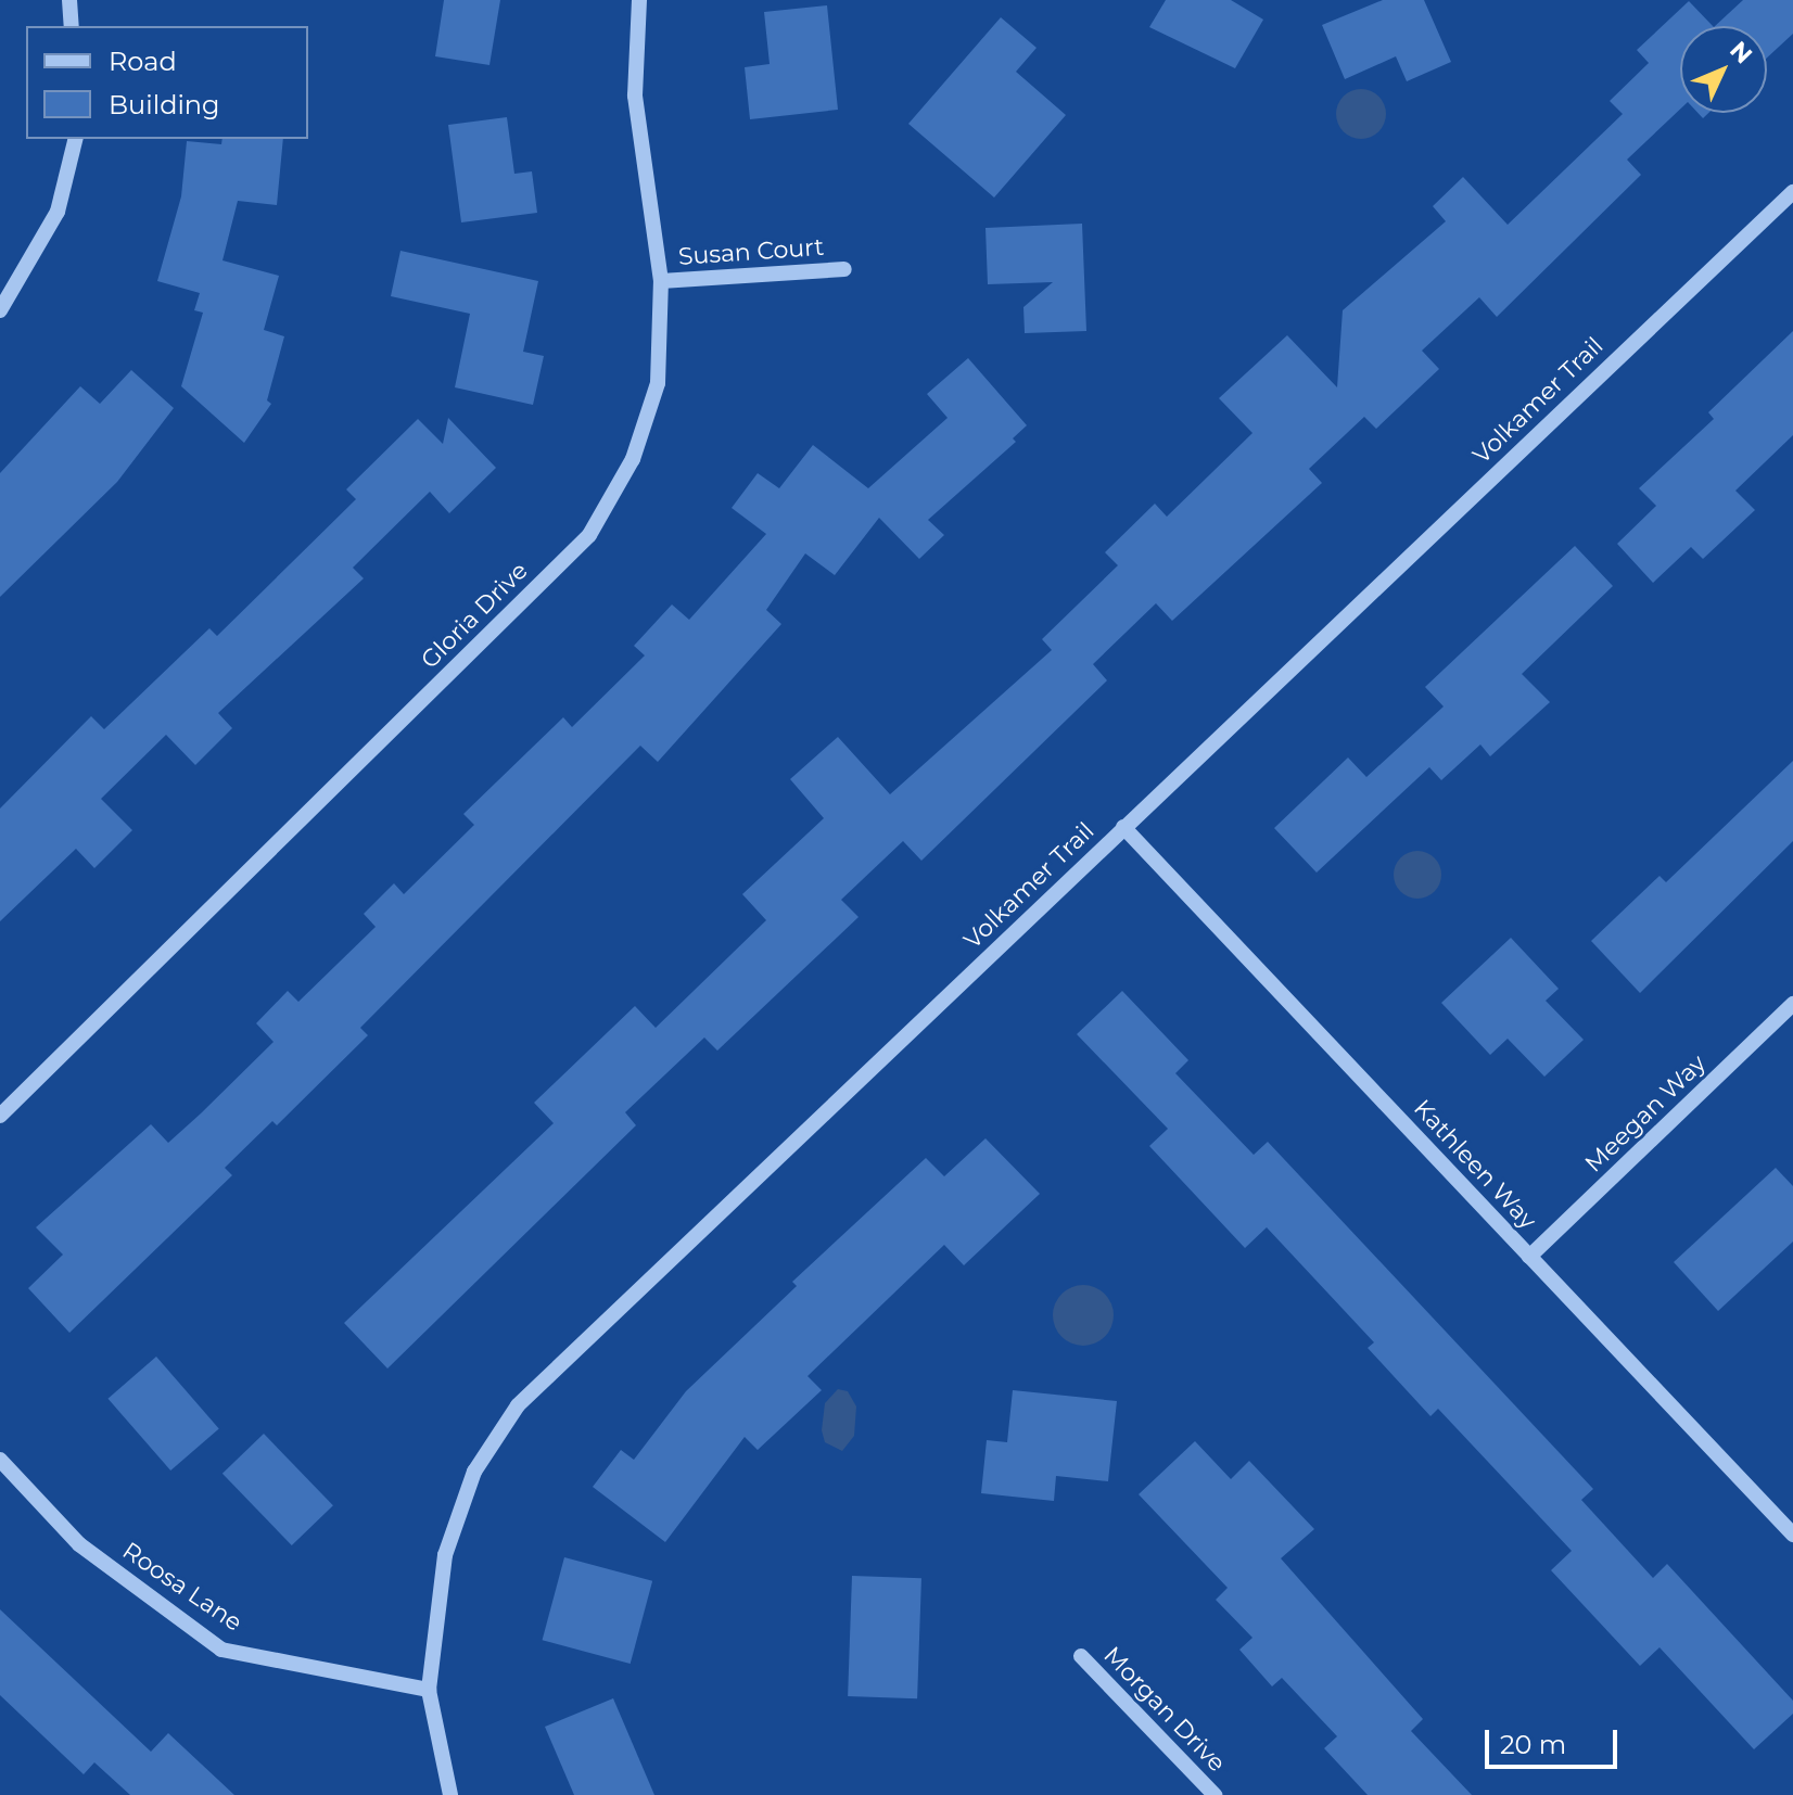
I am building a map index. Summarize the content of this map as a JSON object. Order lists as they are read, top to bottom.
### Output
{
  "streets": {
    "street": [
      "Susan Court",
      "Volkamer Trail",
      "Gloria Drive",
      "Meegan Way",
      "Kathleen Way",
      "Roosa Lane",
      "Morgan Drive"
    ]
  },
  "crossings": [
    ["Susan Court", "Gloria Drive"],
    ["Volkamer Trail", "Kathleen Way"],
    ["Volkamer Trail", "Roosa Lane"],
    ["Meegan Way", "Kathleen Way"]
  ],
  "legend": ["Road", "Building"],
  "scale_bar": "20 m",
  "north": "top right"
}
